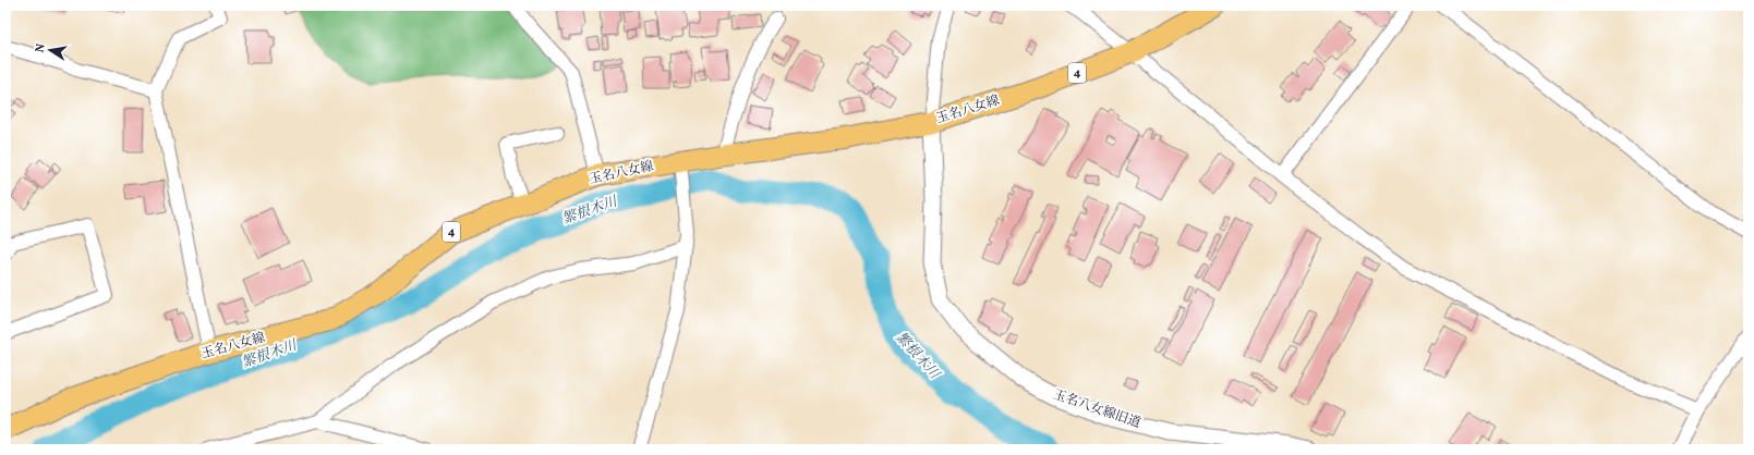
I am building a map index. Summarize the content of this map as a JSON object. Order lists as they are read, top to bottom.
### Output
{
  "streets": {
    "main road": ["4", "玉名八女線"],
    "street": ["玉名八女線旧道"]
  },
  "crossings": [
    ["玉名八女線", "玉名八女線旧道"]
  ],
  "water": ["繁根木川"],
  "north": "left"
}
